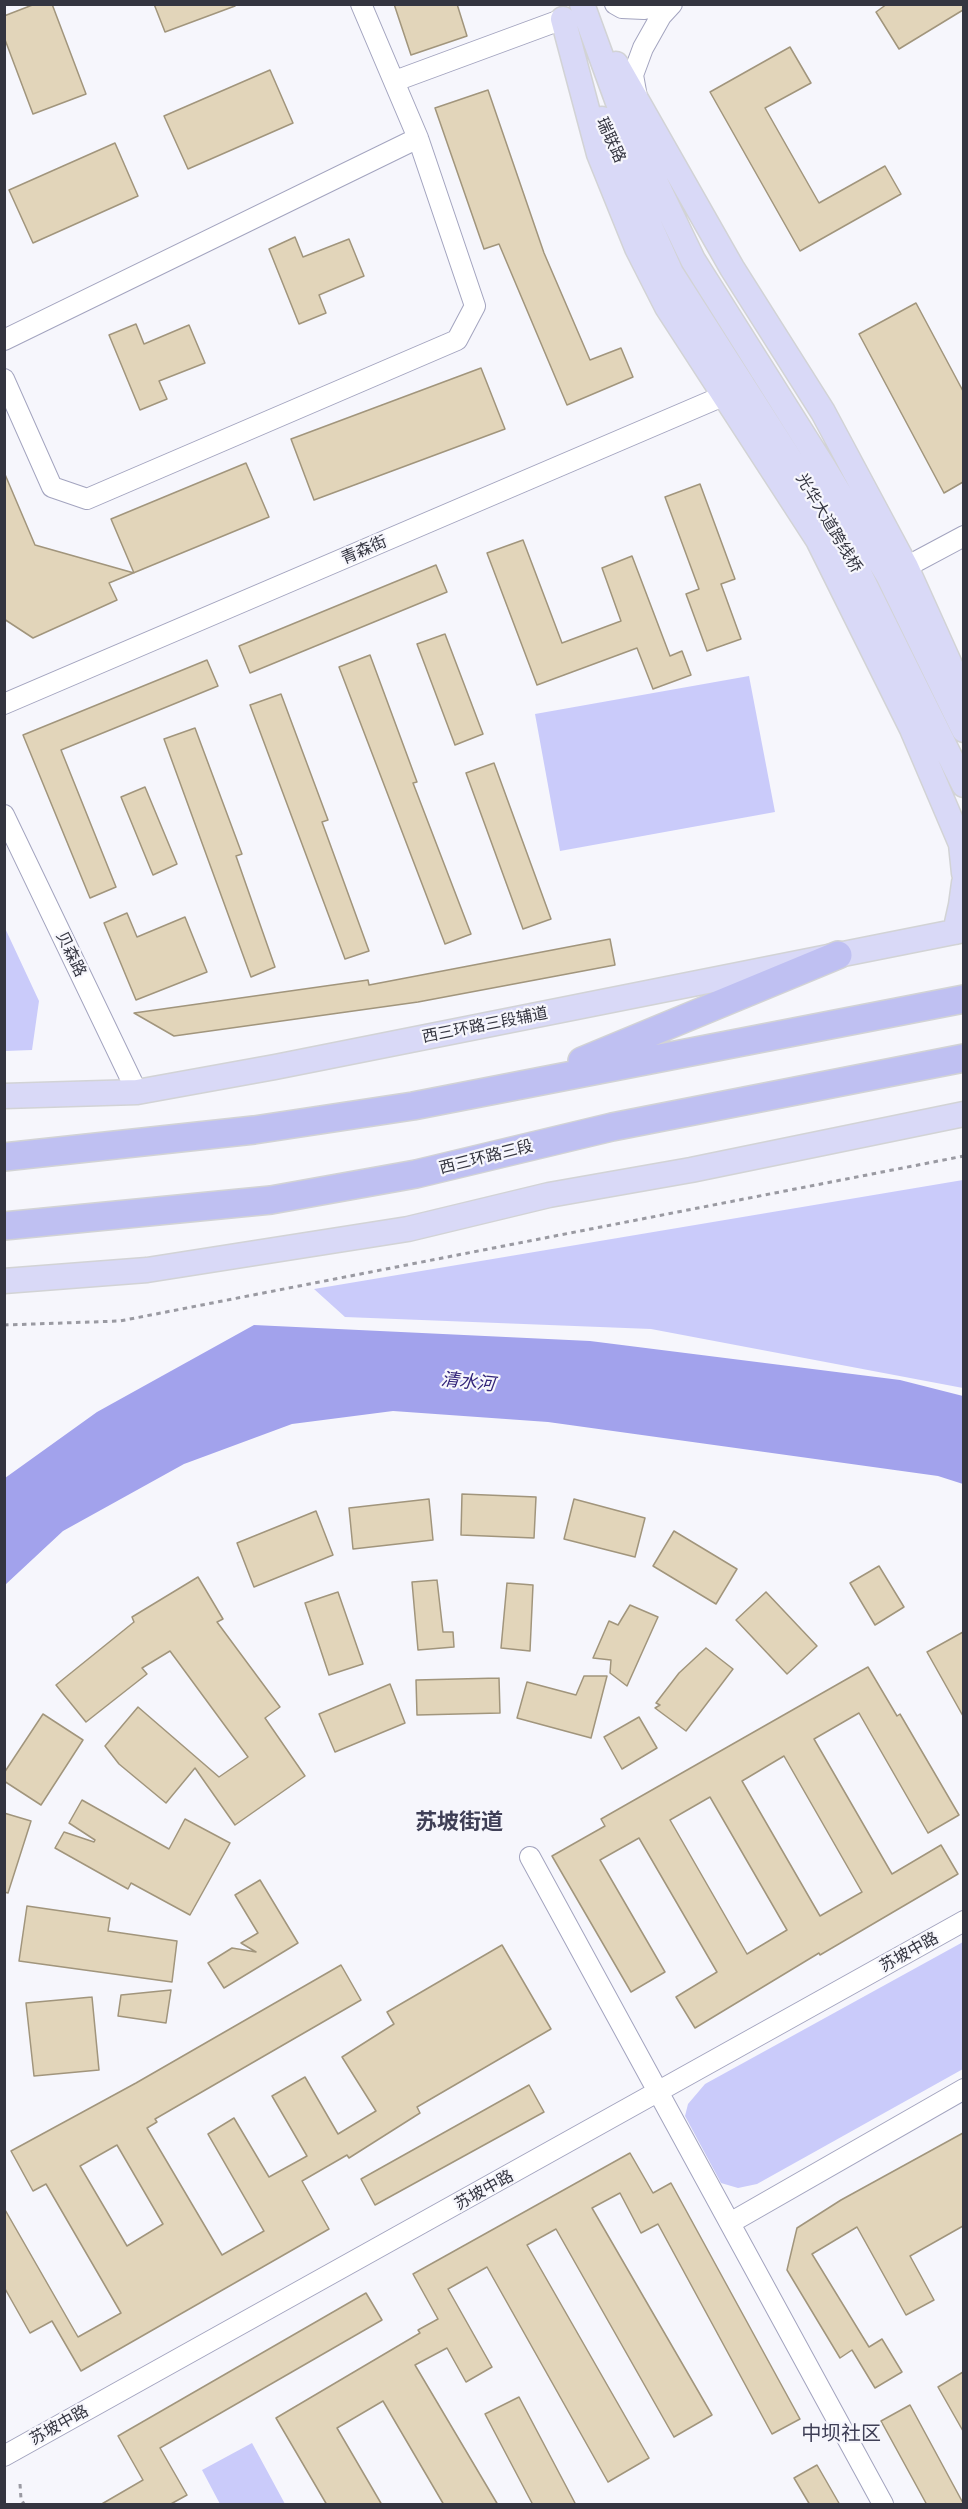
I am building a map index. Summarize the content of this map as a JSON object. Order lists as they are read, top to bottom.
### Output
{
  "streets": {
    "highway": ["西三环路三段"],
    "main road": ["瑞联路", "光华大道跨线桥", "西三环路三段辅道"],
    "street": ["青森街", "贝森路", "苏坡中路"]
  },
  "crossings": [
    ["瑞联路", "光华大道跨线桥"],
    ["贝森路", "西三环路三段辅道"]
  ],
  "districts": ["苏坡街道", "中坝社区"],
  "water": ["清水河"]
}
